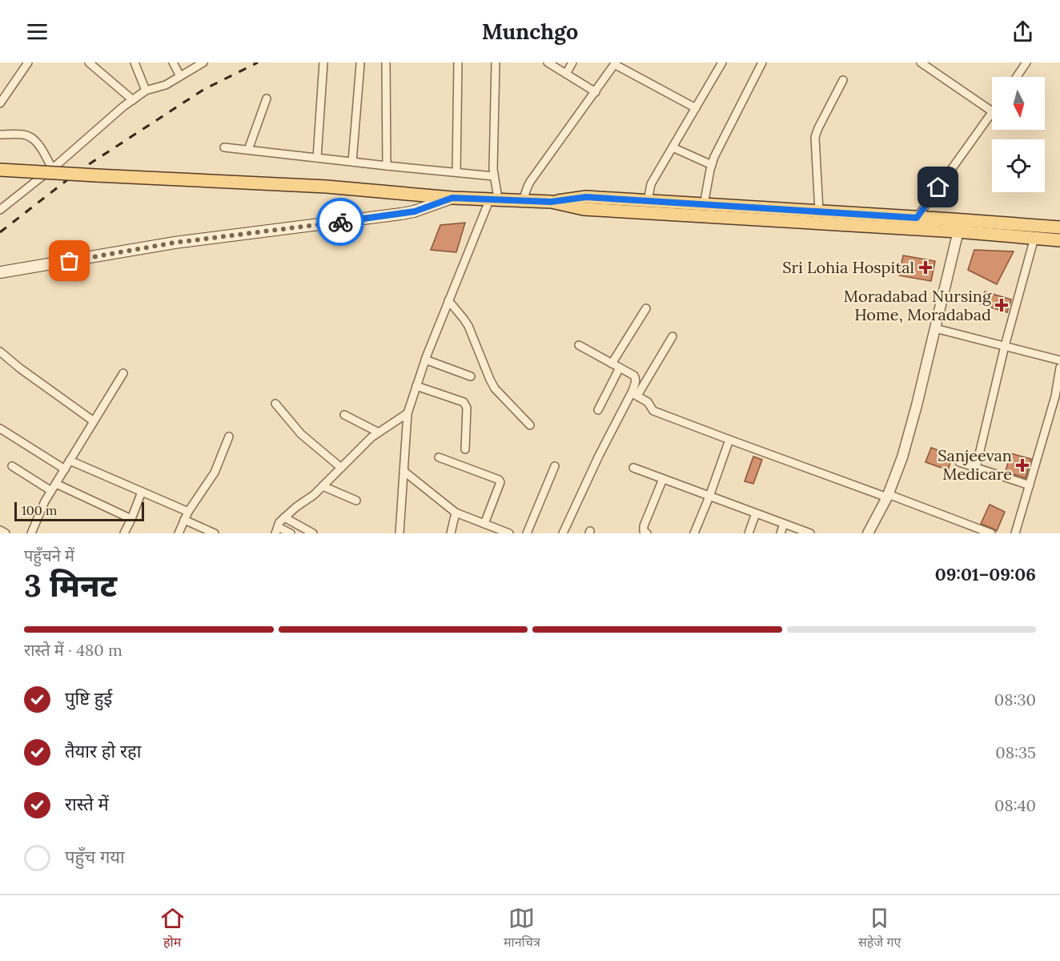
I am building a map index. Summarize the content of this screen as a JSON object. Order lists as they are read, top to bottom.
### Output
{
  "places": {
    "health": ["Sri Lohia Hospital", "Moradabad Nursing Home, Moradabad", "Sanjeevan Medicare"]
  },
  "scale_bar": "100 m",
  "north": "bottom",
  "page": {
    "header": "Munchgo",
    "scale": "100 m",
    "heading": ["3 मिनट", "पहुँचने में", "09:01–09:06"],
    "bar": "रास्ते में · 480 m",
    "list": [
      ["पुष्टि हुई", "08:30"],
      ["तैयार हो रहा", "08:35"],
      ["रास्ते में", "08:40"],
      "पहुँच गया"
    ],
    "tabs": ["होम", "मानचित्र", "सहेजे गए"]
  }
}
